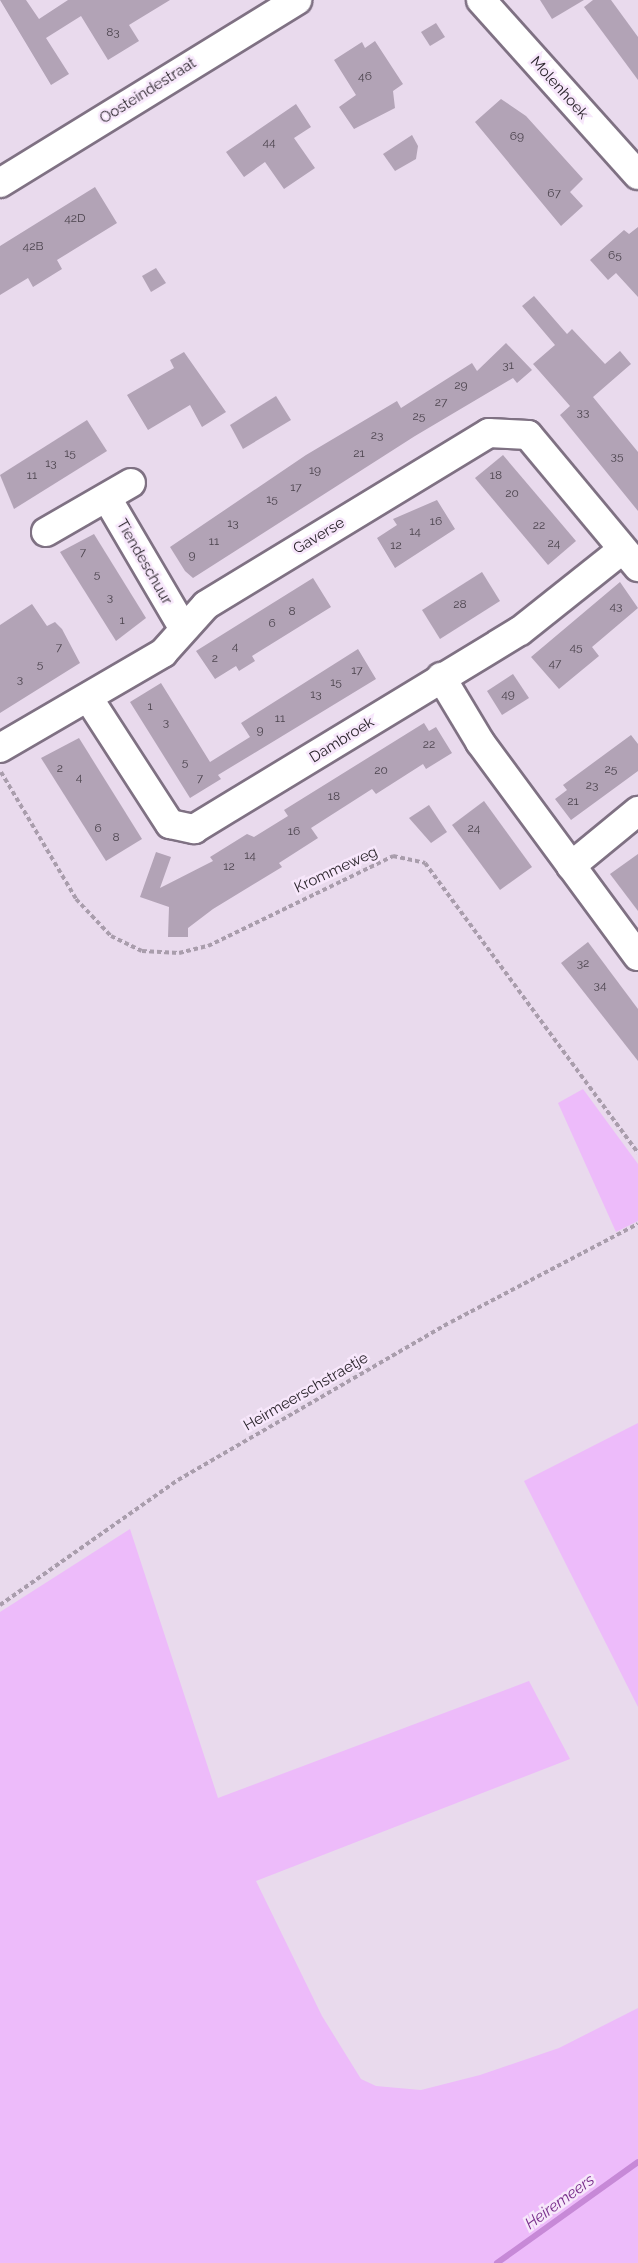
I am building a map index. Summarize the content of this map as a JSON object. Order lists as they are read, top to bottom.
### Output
{
  "streets": {
    "street": [
      "Molenhoek",
      "Oosteindestraat",
      "Gaverse",
      "Tiendeschuur",
      "Dambroek"
    ],
    "path": ["Krommeweg", "Heirmeerschstraetje"]
  },
  "crossings": [
    ["Gaverse", "Tiendeschuur"],
    ["Gaverse", "Dambroek"]
  ],
  "water": ["Heiremeers"],
  "house_numbers": [
    "83",
    "46",
    "69",
    "44",
    "67",
    "42D",
    "42B",
    "65",
    "31",
    "29",
    "27",
    "33",
    "25",
    "23",
    "15",
    "21",
    "35",
    "13",
    "19",
    "11",
    "18",
    "17",
    "20",
    "15",
    "16",
    "13",
    "22",
    "14",
    "11",
    "24",
    "12",
    "7",
    "9",
    "5",
    "3",
    "28",
    "43",
    "8",
    "1",
    "6",
    "4",
    "7",
    "45",
    "2",
    "47",
    "5",
    "17",
    "3",
    "15",
    "13",
    "49",
    "1",
    "11",
    "3",
    "9",
    "22",
    "5",
    "2",
    "25",
    "20",
    "4",
    "7",
    "23",
    "18",
    "21",
    "6",
    "24",
    "16",
    "8",
    "14",
    "12",
    "32",
    "34"
  ]
}
